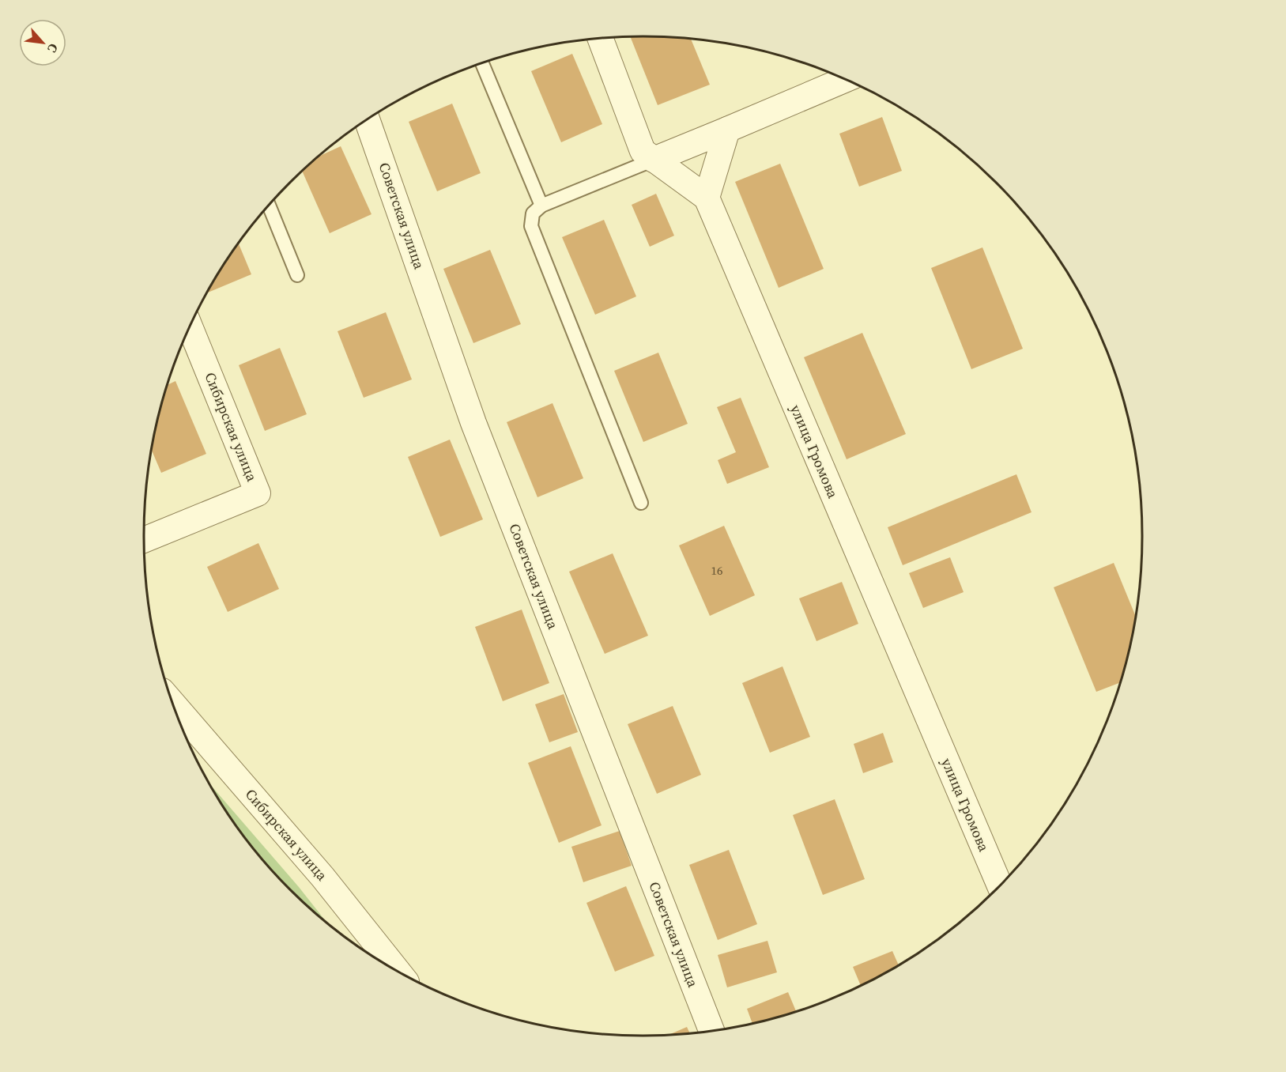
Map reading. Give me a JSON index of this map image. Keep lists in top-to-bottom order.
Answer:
{
  "streets": {
    "street": ["Советская улица", "Сибирская улица", "улица Громова"]
  },
  "house_numbers": ["16"],
  "north": "bottom right"
}
